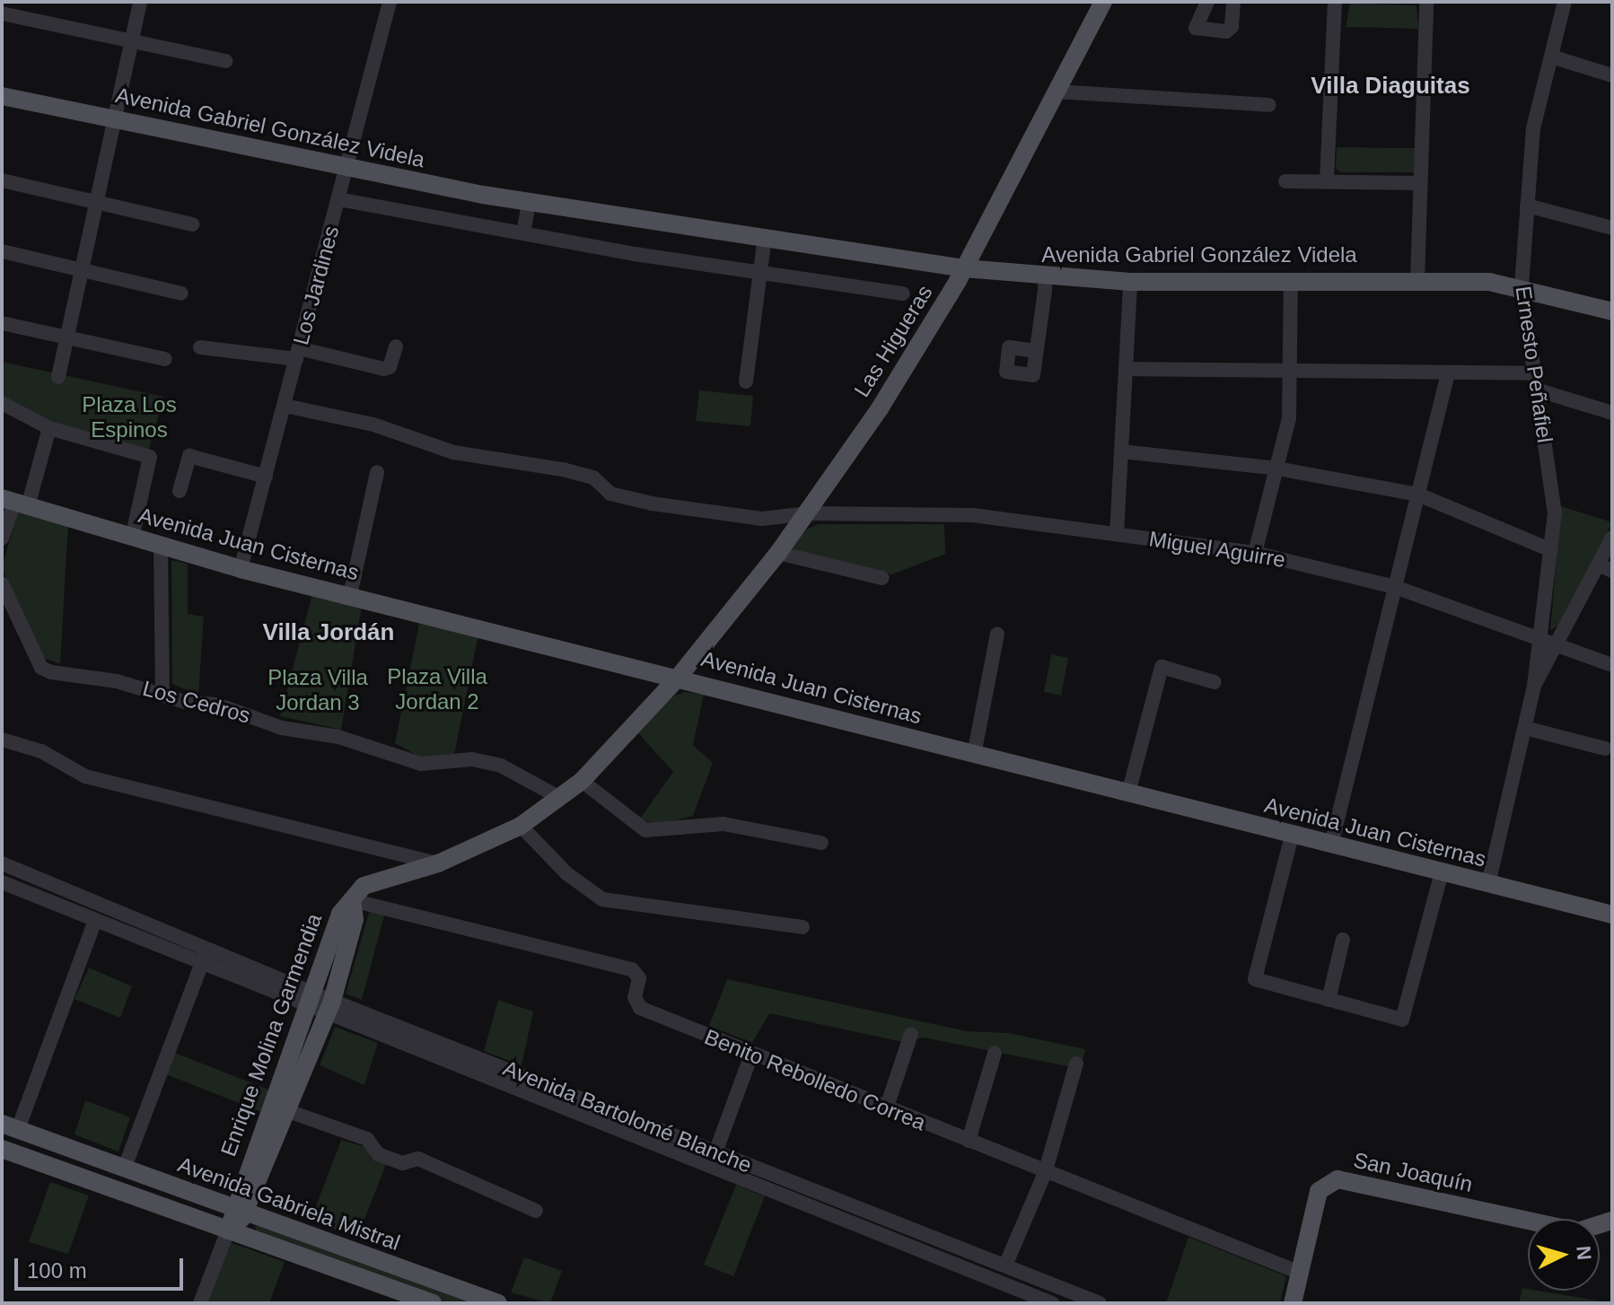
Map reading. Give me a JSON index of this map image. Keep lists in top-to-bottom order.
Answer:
{
  "streets": {
    "main road": [
      "Avenida Gabriel González Videla",
      "Las Higueras",
      "Avenida Juan Cisternas",
      "Enrique Molina Garmendia",
      "San Joaquín",
      "Avenida Gabriela Mistral"
    ],
    "street": [
      "Los Jardines",
      "Ernesto Peñafiel",
      "Miguel Aguirre",
      "Los Cedros",
      "Benito Rebolledo Correa",
      "Avenida Bartolomé Blanche"
    ]
  },
  "crossings": [
    ["Avenida Gabriel González Videla", "Los Jardines"],
    ["Avenida Gabriel González Videla", "Las Higueras"],
    ["Avenida Gabriel González Videla", "Ernesto Peñafiel"],
    ["Los Jardines", "Avenida Juan Cisternas"],
    ["Los Jardines", "Miguel Aguirre"],
    ["Las Higueras", "Avenida Juan Cisternas"],
    ["Las Higueras", "Miguel Aguirre"],
    ["Las Higueras", "Enrique Molina Garmendia"],
    ["Ernesto Peñafiel", "Miguel Aguirre"],
    ["Avenida Juan Cisternas", "Enrique Molina Garmendia"],
    ["Los Cedros", "Enrique Molina Garmendia"],
    ["Enrique Molina Garmendia", "Benito Rebolledo Correa"],
    ["Enrique Molina Garmendia", "Avenida Bartolomé Blanche"],
    ["Enrique Molina Garmendia", "Avenida Gabriela Mistral"],
    ["Benito Rebolledo Correa", "San Joaquín"]
  ],
  "districts": ["Villa Diaguitas", "Villa Jordán"],
  "parks": ["Plaza Los Espinos", "Plaza Villa Jordan 2", "Plaza Villa Jordan 3"],
  "scale_bar": "100 m",
  "north": "right"
}
